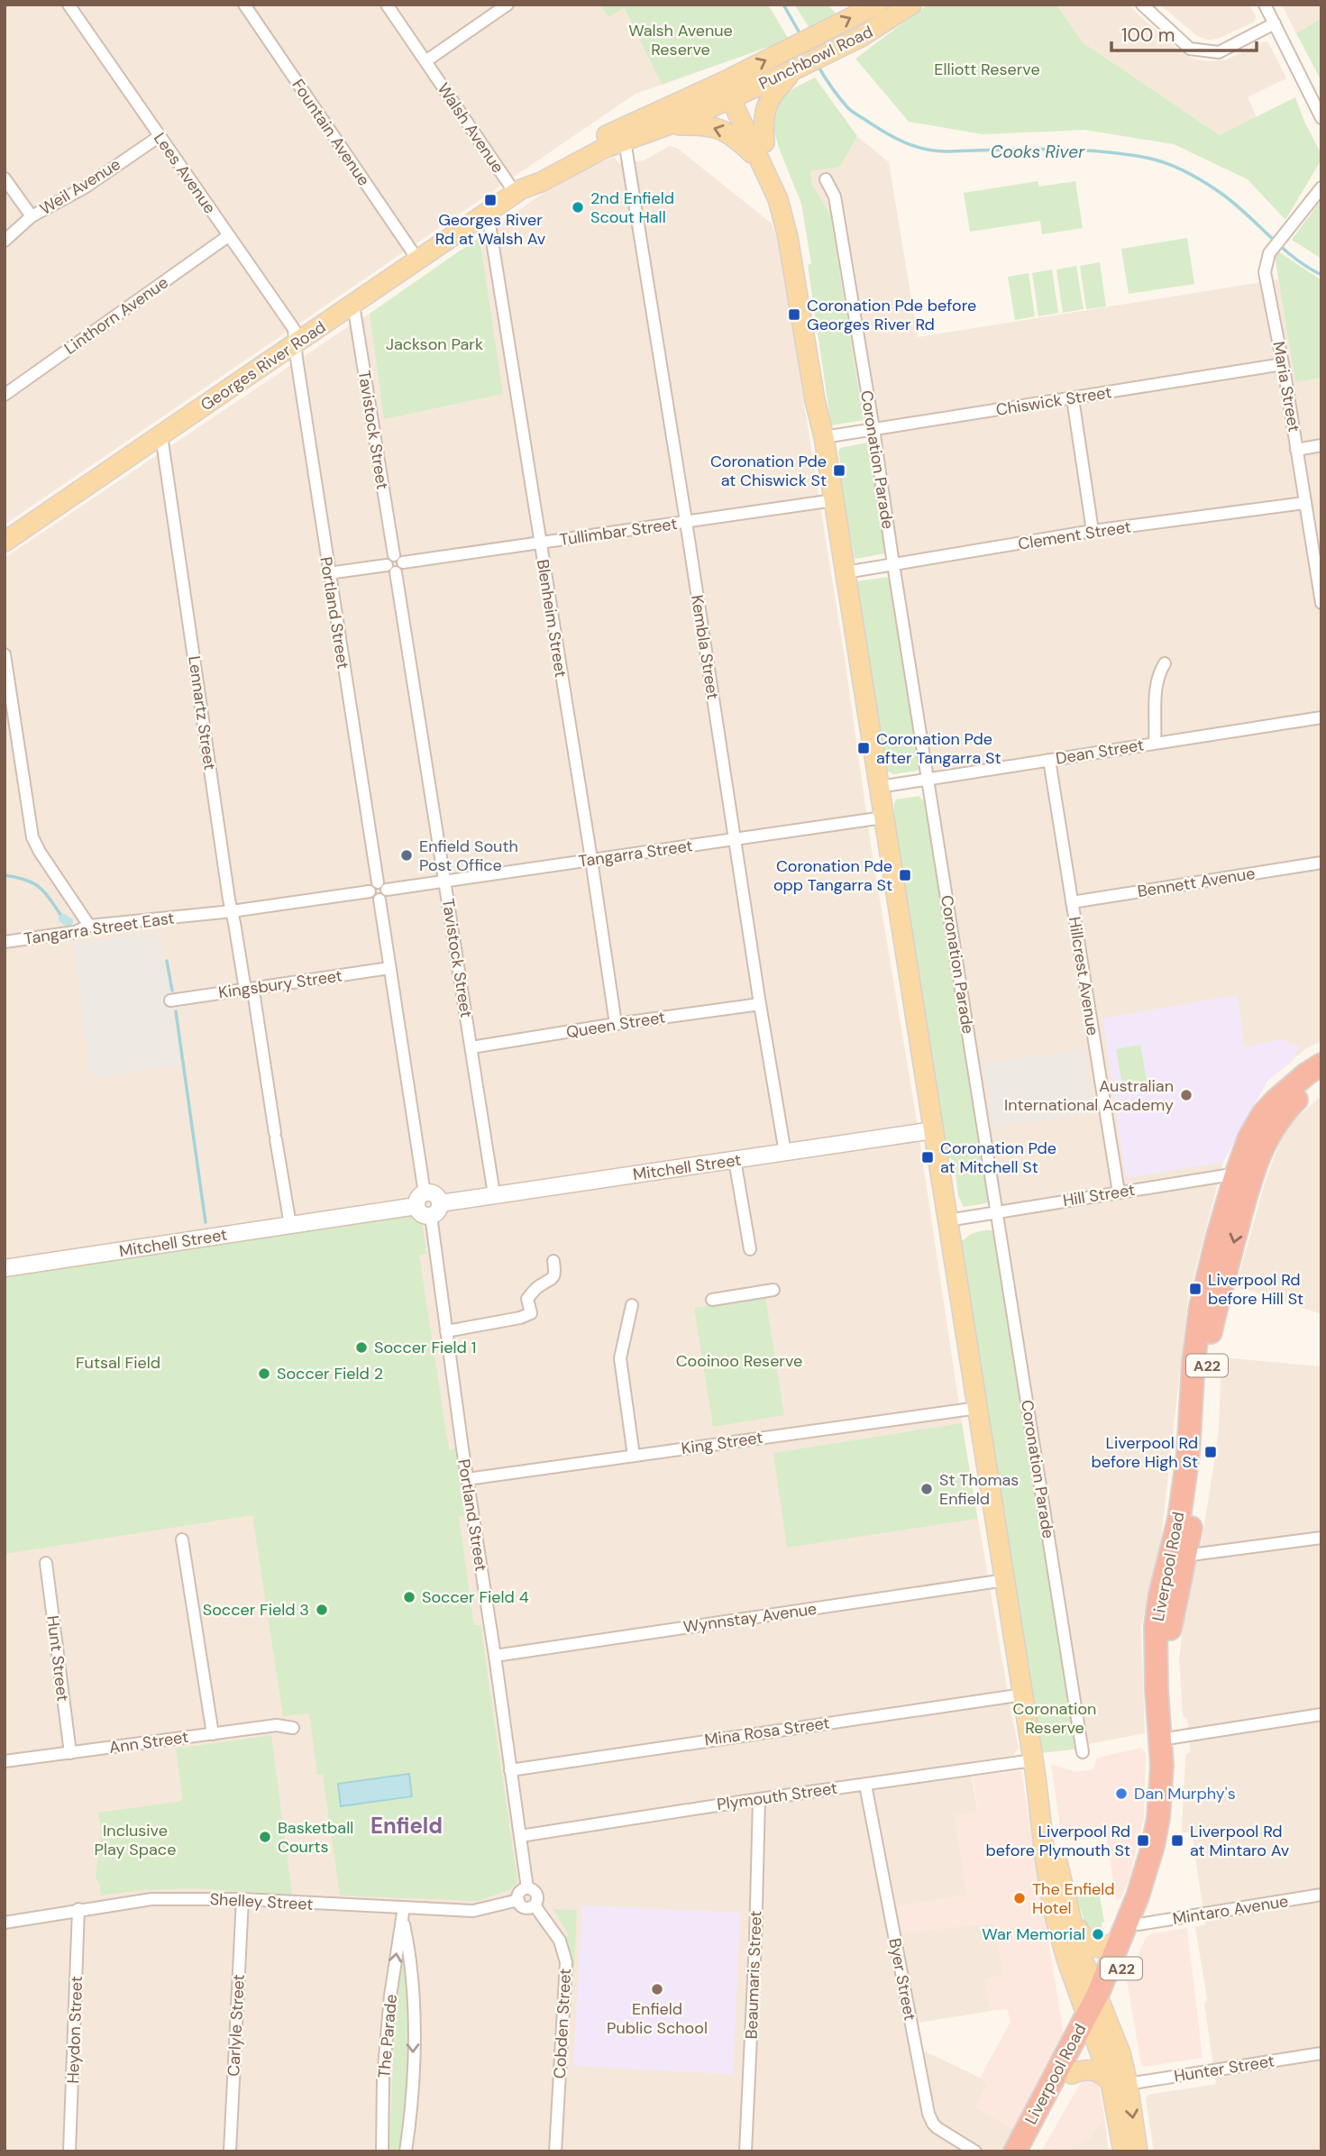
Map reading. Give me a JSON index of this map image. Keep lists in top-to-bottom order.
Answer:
{
  "streets": {
    "highway": ["A22", "Liverpool Road"],
    "main road": ["Punchbowl Road", "Georges River Road"],
    "street": [
      "Walsh Avenue",
      "Fountain Avenue",
      "Lees Avenue",
      "Weil Avenue",
      "Linthorn Avenue",
      "Maria Street",
      "Chiswick Street",
      "Tavistock Street",
      "Coronation Parade",
      "Tullimbar Street",
      "Clement Street",
      "Portland Street",
      "Blenheim Street",
      "Kembla Street",
      "Lennartz Street",
      "Dean Street",
      "Tangarra Street",
      "Bennett Avenue",
      "Tangarra Street East",
      "Hillcrest Avenue",
      "Kingsbury Street",
      "Queen Street",
      "Mitchell Street",
      "Hill Street",
      "King Street",
      "Wynnstay Avenue",
      "Hunt Street",
      "Mina Rosa Street",
      "Ann Street",
      "Plymouth Street",
      "Shelley Street",
      "Mintaro Avenue",
      "Beaumaris Street",
      "Byer Street",
      "Cobden Street",
      "Carlyle Street",
      "Heydon Street",
      "The Parade",
      "Hunter Street"
    ]
  },
  "crossings": [
    ["Punchbowl Road", "Georges River Road"],
    ["Walsh Avenue", "Georges River Road"],
    ["Fountain Avenue", "Georges River Road"],
    ["Lees Avenue", "Weil Avenue"],
    ["Lees Avenue", "Linthorn Avenue"],
    ["Lees Avenue", "Georges River Road"],
    ["Lees Avenue", "Portland Street"],
    ["Georges River Road", "Tavistock Street"],
    ["Georges River Road", "Portland Street"],
    ["Georges River Road", "Blenheim Street"],
    ["Georges River Road", "Kembla Street"],
    ["Georges River Road", "Lennartz Street"],
    ["Maria Street", "Chiswick Street"],
    ["Maria Street", "Clement Street"],
    ["Chiswick Street", "Coronation Parade"],
    ["Tavistock Street", "Tullimbar Street"],
    ["Tavistock Street", "Tangarra Street"],
    ["Tavistock Street", "Queen Street"],
    ["Tavistock Street", "Mitchell Street"],
    ["Coronation Parade", "Clement Street"],
    ["Coronation Parade", "Dean Street"],
    ["Coronation Parade", "Hill Street"],
    ["Tullimbar Street", "Portland Street"],
    ["Tullimbar Street", "Blenheim Street"],
    ["Tullimbar Street", "Kembla Street"],
    ["Portland Street", "Tangarra Street"],
    ["Portland Street", "Kingsbury Street"],
    ["Portland Street", "Mitchell Street"],
    ["Portland Street", "King Street"],
    ["Portland Street", "Wynnstay Avenue"],
    ["Portland Street", "Mina Rosa Street"],
    ["Portland Street", "Plymouth Street"],
    ["Portland Street", "Shelley Street"],
    ["Portland Street", "Cobden Street"],
    ["Blenheim Street", "Tangarra Street"],
    ["Blenheim Street", "Queen Street"],
    ["Kembla Street", "Tangarra Street"],
    ["Kembla Street", "Queen Street"],
    ["Kembla Street", "Mitchell Street"],
    ["Lennartz Street", "Tangarra Street"],
    ["Lennartz Street", "Tangarra Street East"],
    ["Lennartz Street", "Kingsbury Street"],
    ["Lennartz Street", "Mitchell Street"],
    ["Dean Street", "Hillcrest Avenue"],
    ["Tangarra Street", "Tangarra Street East"],
    ["Bennett Avenue", "Hillcrest Avenue"],
    ["Hillcrest Avenue", "Hill Street"],
    ["Hill Street", "Liverpool Road"],
    ["Liverpool Road", "Mintaro Avenue"],
    ["Hunt Street", "Ann Street"],
    ["Plymouth Street", "Beaumaris Street"],
    ["Plymouth Street", "Byer Street"],
    ["Shelley Street", "Cobden Street"],
    ["Shelley Street", "Carlyle Street"],
    ["Shelley Street", "Heydon Street"],
    ["Shelley Street", "The Parade"]
  ],
  "districts": ["Enfield"],
  "water": ["Cooks River"],
  "parks": [
    "Walsh Avenue Reserve",
    "Elliott Reserve",
    "Jackson Park",
    "Cooinoo Reserve",
    "Futsal Field",
    "Coronation Reserve",
    "Inclusive Play Space"
  ],
  "places": {
    "transit": [
      "Georges River Rd at Walsh Av",
      "Coronation Pde before Georges River Rd",
      "Coronation Pde at Chiswick St",
      "Coronation Pde after Tangarra St",
      "Coronation Pde opp Tangarra St",
      "Coronation Pde at Mitchell St",
      "Liverpool Rd before Hill St",
      "Liverpool Rd before High St",
      "Liverpool Rd before Plymouth St",
      "Liverpool Rd at Mintaro Av"
    ],
    "other": [
      "2nd Enfield Scout Hall",
      "Enfield South Post Office",
      "Australian International Academy",
      "Soccer Field 1",
      "Soccer Field 2",
      "St Thomas Enfield",
      "Soccer Field 4",
      "Soccer Field 3",
      "Dan Murphy's",
      "Basketball Courts",
      "The Enfield Hotel",
      "War Memorial",
      "Enfield Public School"
    ]
  },
  "scale_bar": "100 m"
}
